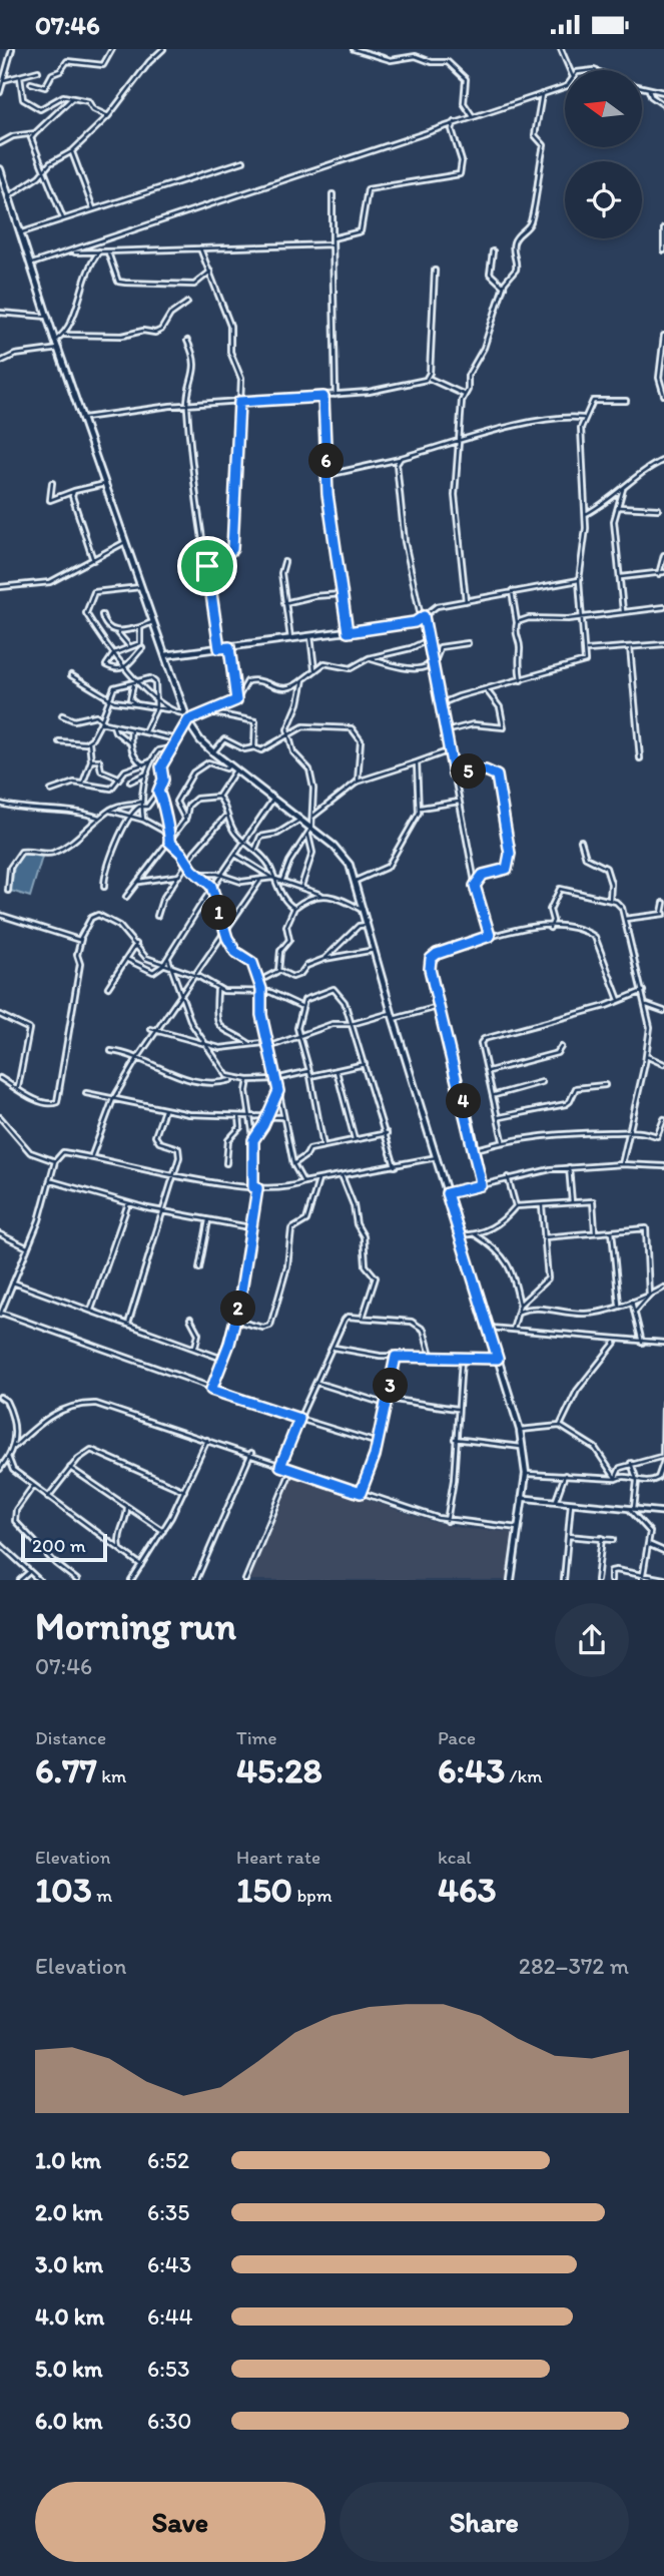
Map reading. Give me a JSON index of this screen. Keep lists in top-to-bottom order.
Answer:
{
  "scale_bar": "200 m",
  "north": "left",
  "page": {
    "status": "07:46",
    "pins": [
      "6",
      "5",
      "1",
      "4",
      "2",
      "3"
    ],
    "scale": "200 m",
    "heading": ["Morning run", "07:46"],
    "stats": [
      ["Distance", "6.77 km"],
      ["Time", "45:28"],
      ["Pace", "6:43 /km"],
      ["Elevation", "103 m"],
      ["Heart rate", "150 bpm"],
      ["kcal", "463"]
    ],
    "chart": ["Elevation", "282–372 m"],
    "list": [
      {
        "name": "1.0 km",
        "note": "6:52"
      },
      {
        "name": "2.0 km",
        "note": "6:35"
      },
      {
        "name": "3.0 km",
        "note": "6:43"
      },
      {
        "name": "4.0 km",
        "note": "6:44"
      },
      {
        "name": "5.0 km",
        "note": "6:53"
      },
      {
        "name": "6.0 km",
        "note": "6:30"
      }
    ],
    "buttons": ["Save", "Share"]
  }
}
